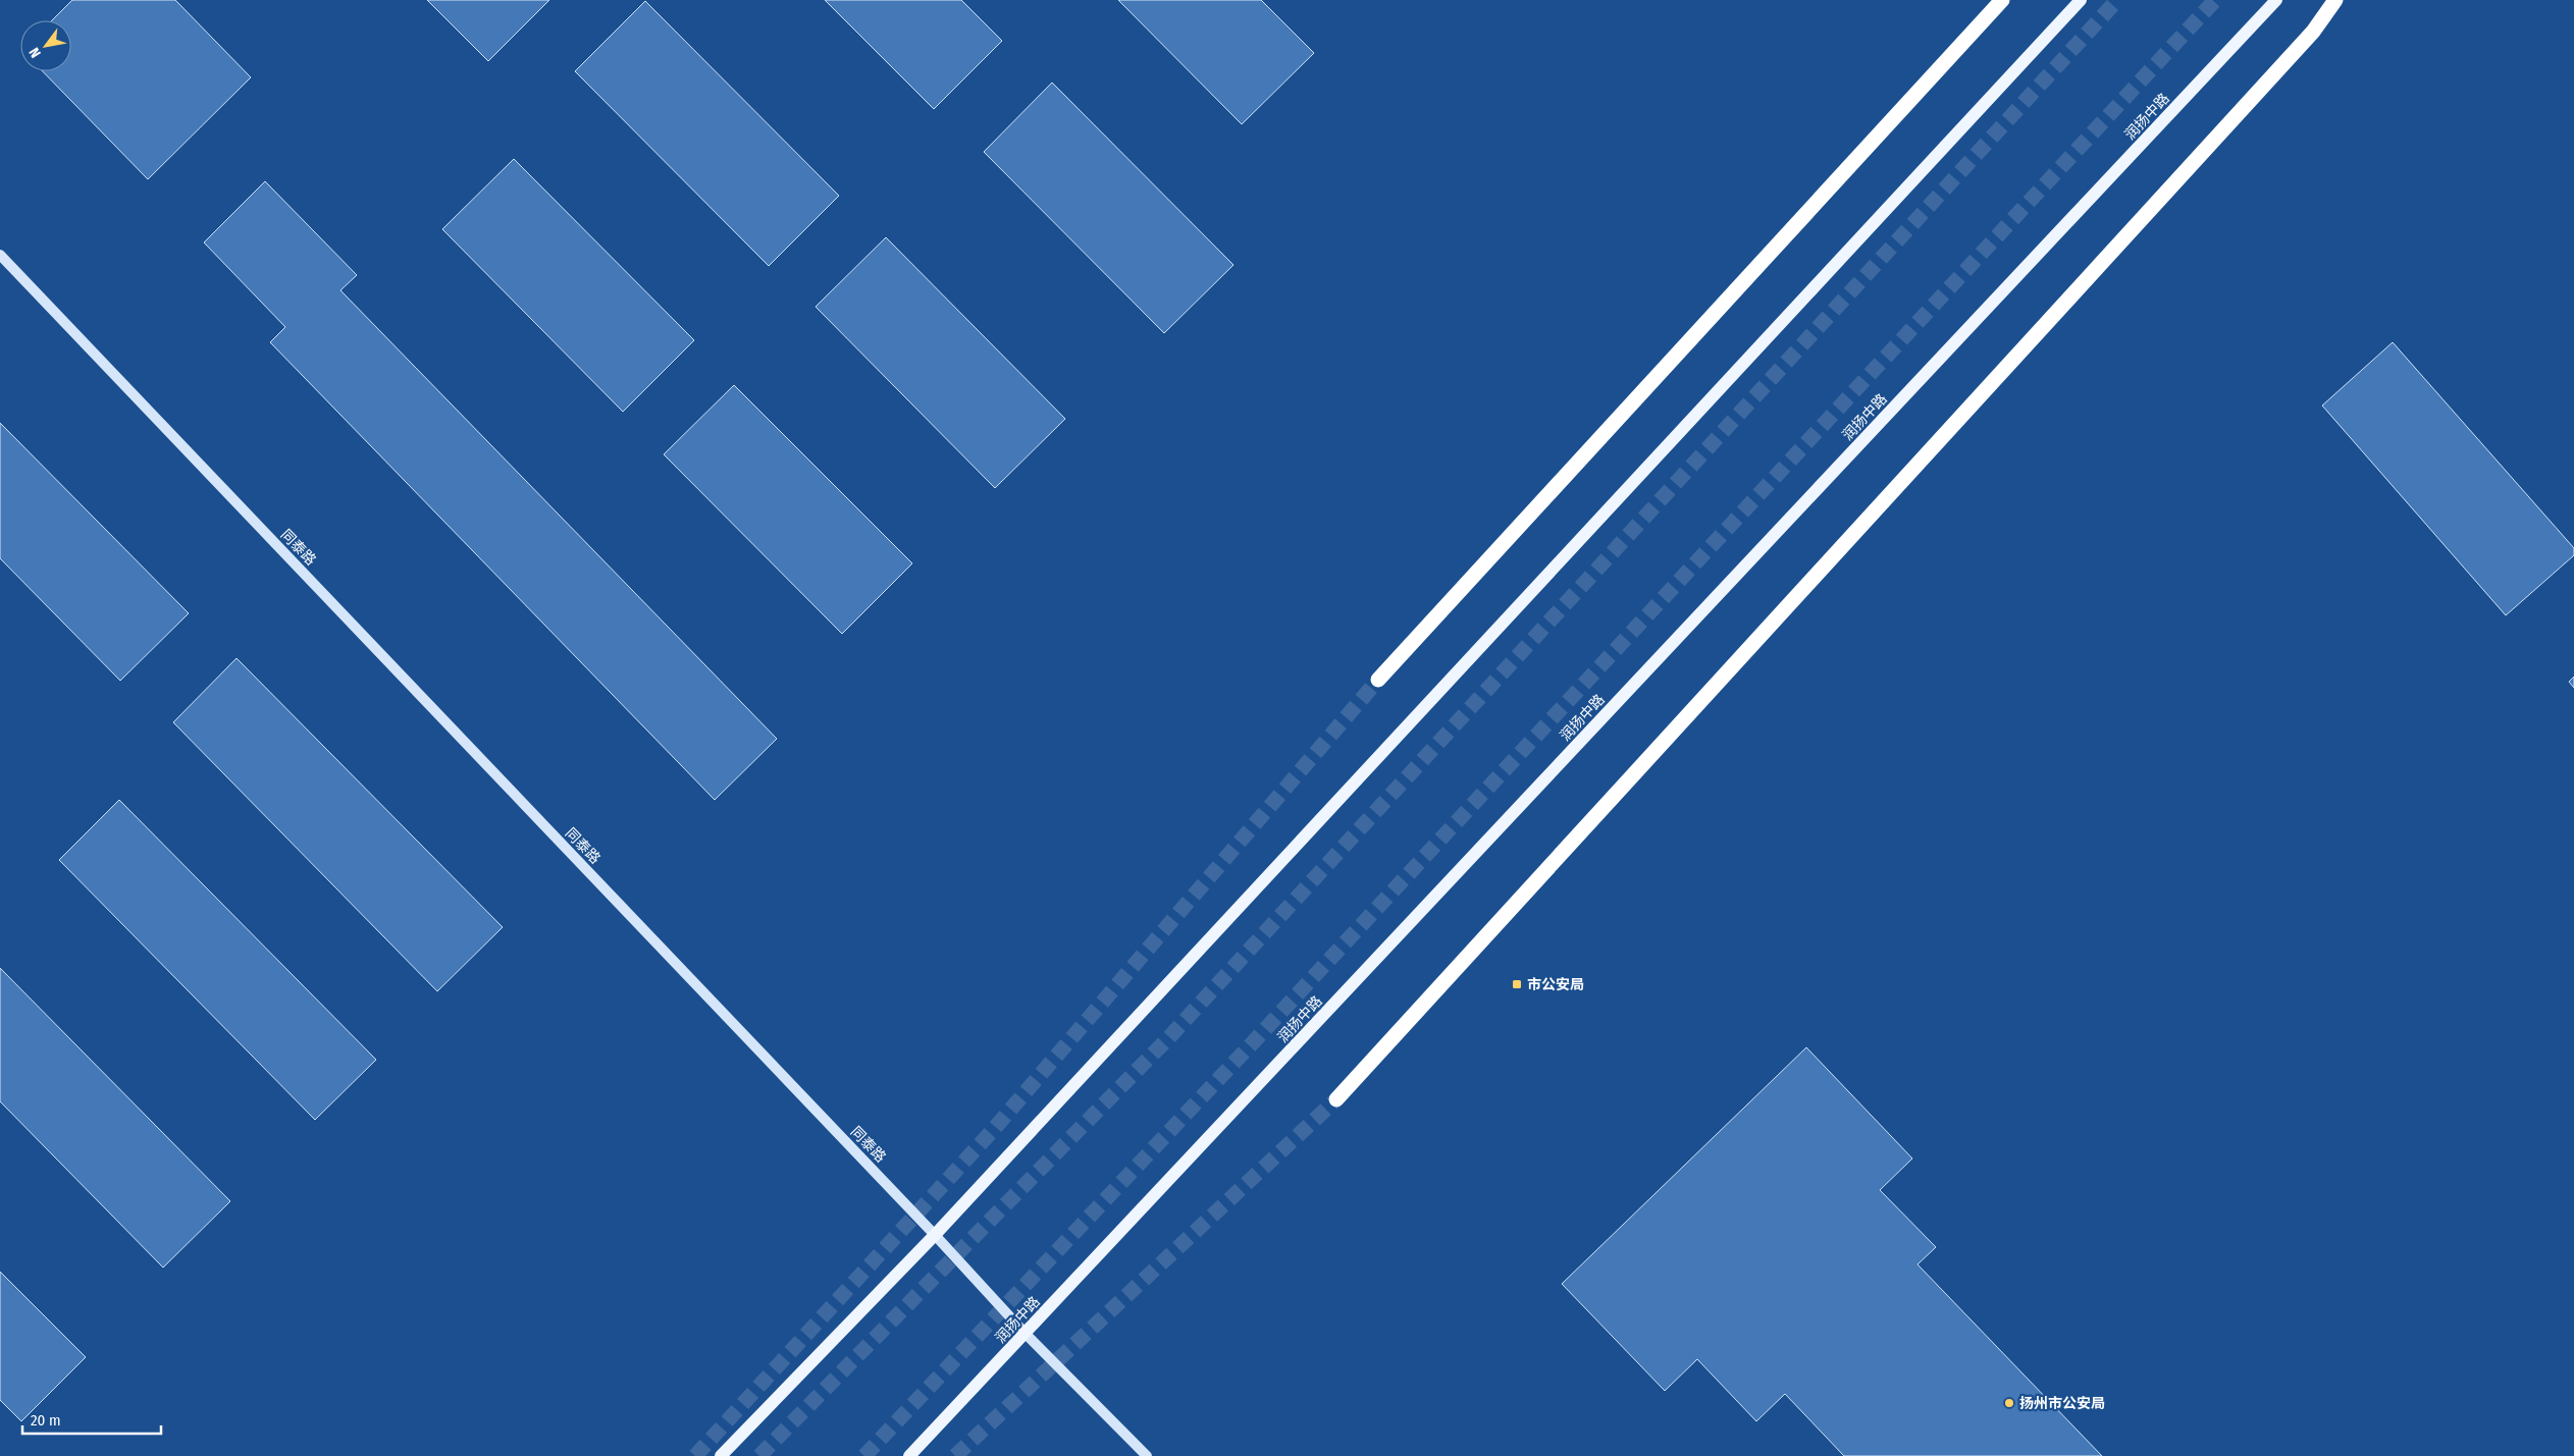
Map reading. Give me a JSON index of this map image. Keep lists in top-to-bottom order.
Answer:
{
  "streets": {
    "main road": ["润扬中路"],
    "street": ["同泰路"]
  },
  "crossings": [
    ["润扬中路", "同泰路"]
  ],
  "places": {
    "transit": ["市公安局"],
    "other": ["扬州市公安局"]
  },
  "scale_bar": "20 m",
  "north": "bottom left"
}
